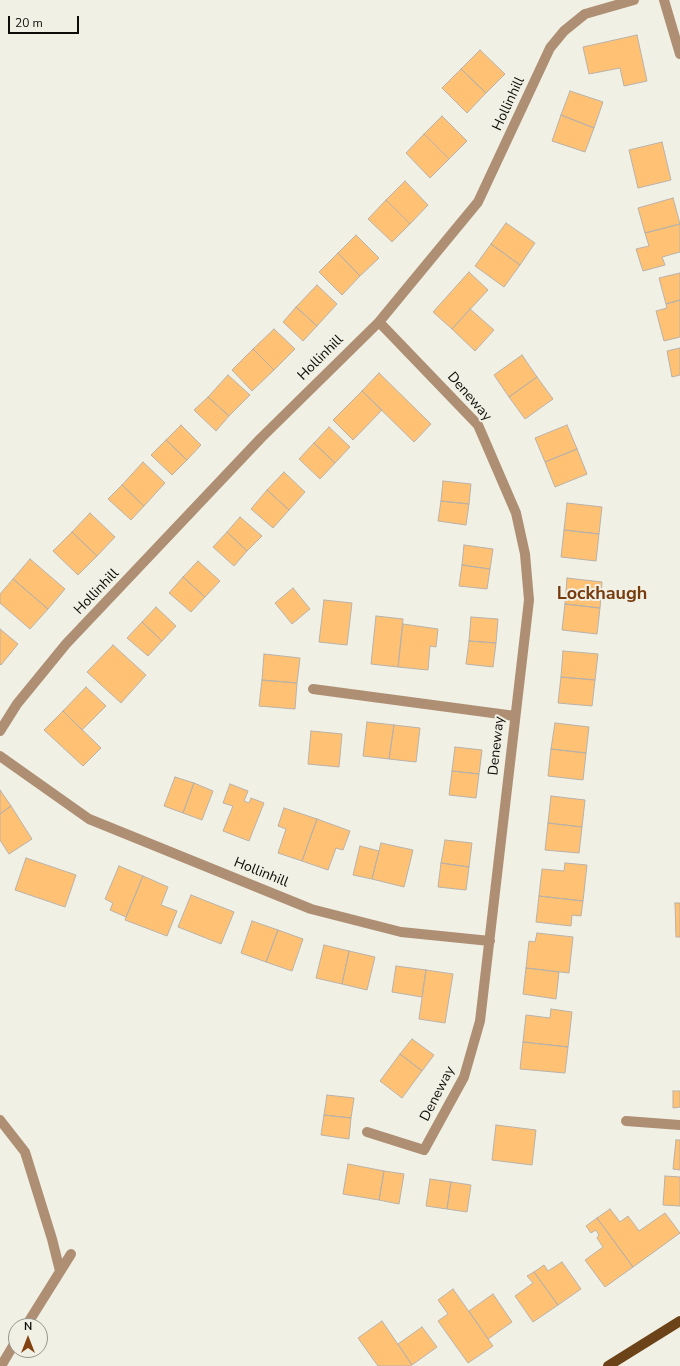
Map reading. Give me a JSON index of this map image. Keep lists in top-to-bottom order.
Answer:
{
  "streets": {
    "street": ["Hollinhill", "Deneway"]
  },
  "crossings": [
    ["Hollinhill", "Deneway"]
  ],
  "districts": ["Lockhaugh"],
  "scale_bar": "20 m",
  "north": "top"
}
